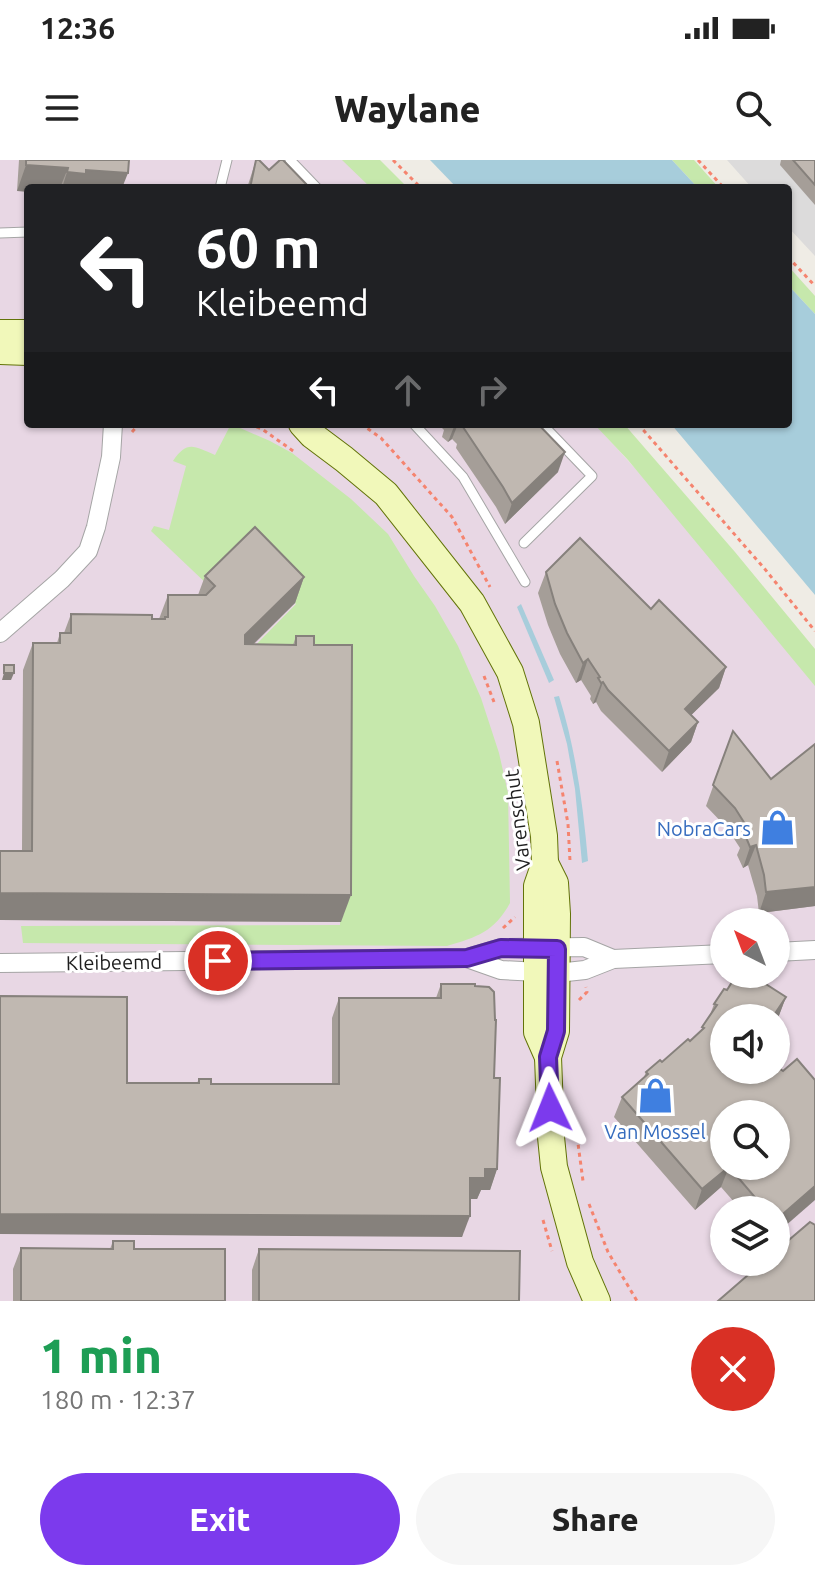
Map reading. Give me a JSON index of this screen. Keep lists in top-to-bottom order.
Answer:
{
  "streets": {
    "street": ["Varenschut", "Kleibeemd"]
  },
  "crossings": [
    ["Varenschut", "Kleibeemd"]
  ],
  "places": {
    "shop": ["NobraCars", "Van Mossel"]
  },
  "north": "top left",
  "page": {
    "status": "12:36",
    "header": "Waylane",
    "turn": ["60 m", "Kleibeemd"],
    "heading": ["1 min", "180 m · 12:37"],
    "buttons": ["Exit", "Share"]
  }
}
